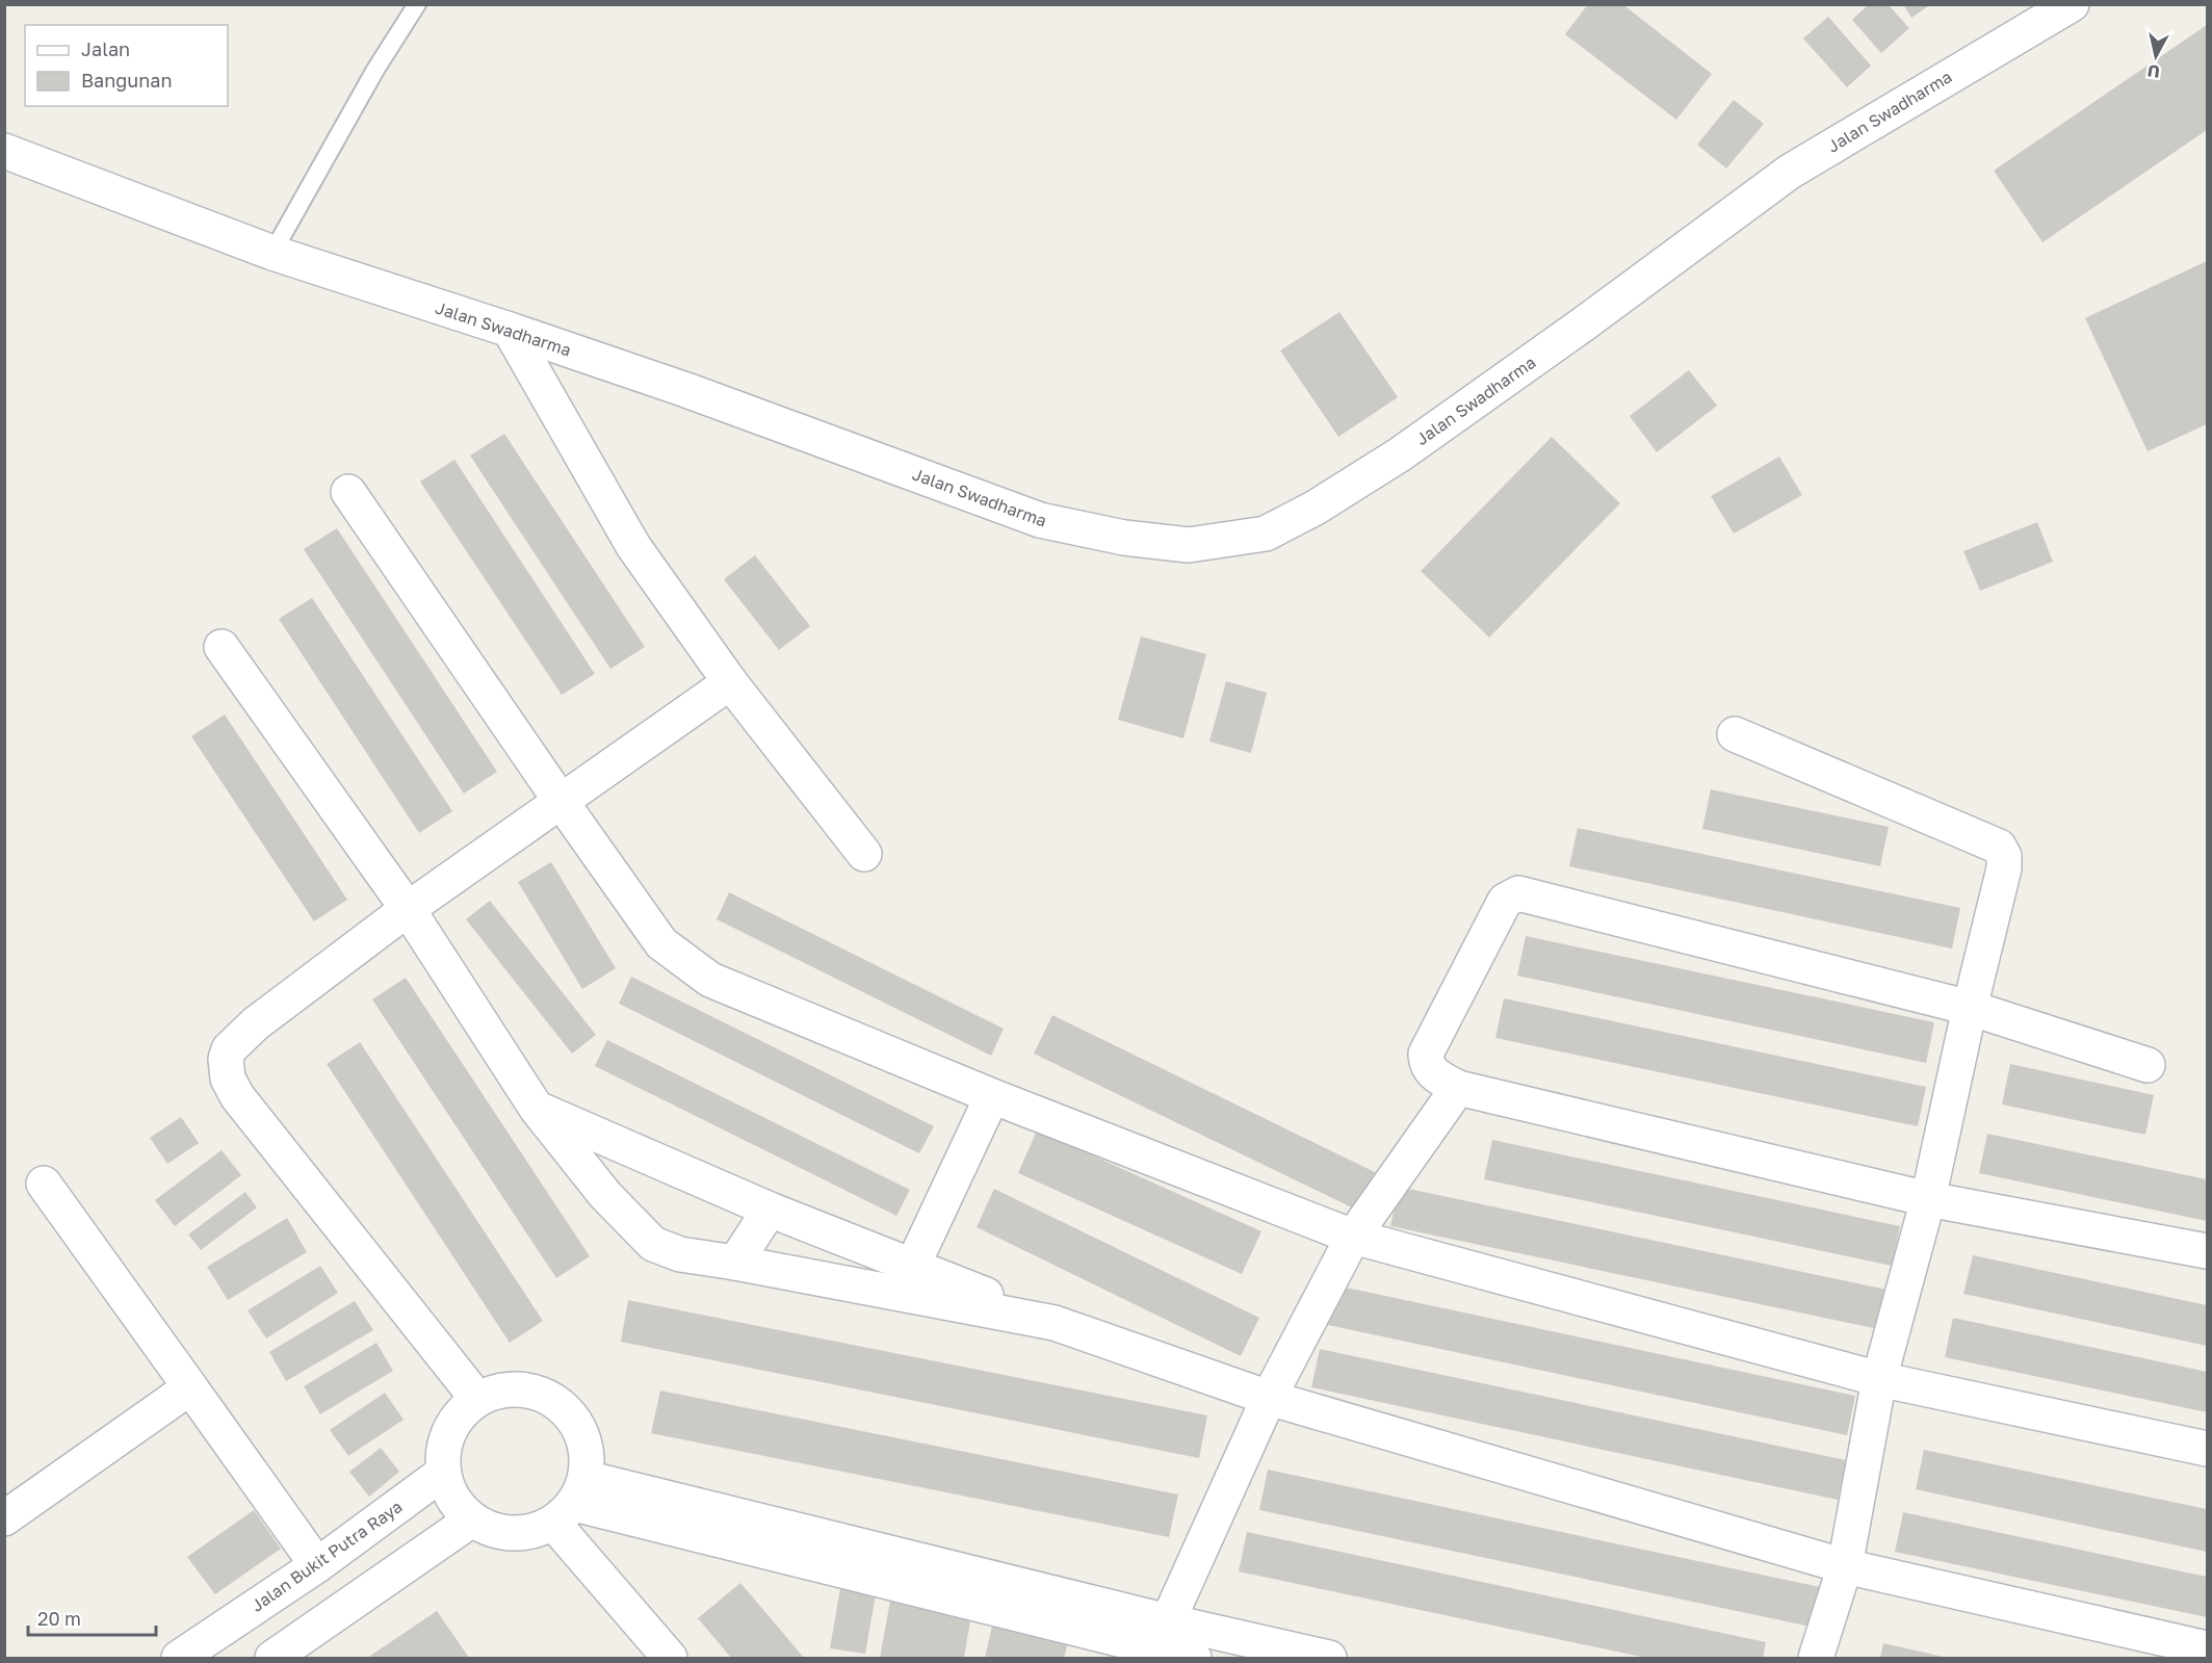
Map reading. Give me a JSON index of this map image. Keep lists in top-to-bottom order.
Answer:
{
  "streets": {
    "street": ["Jalan Swadharma", "Jalan Bukit Putra Raya"]
  },
  "legend": ["Jalan", "Bangunan"],
  "scale_bar": "20 m",
  "north": "bottom"
}
